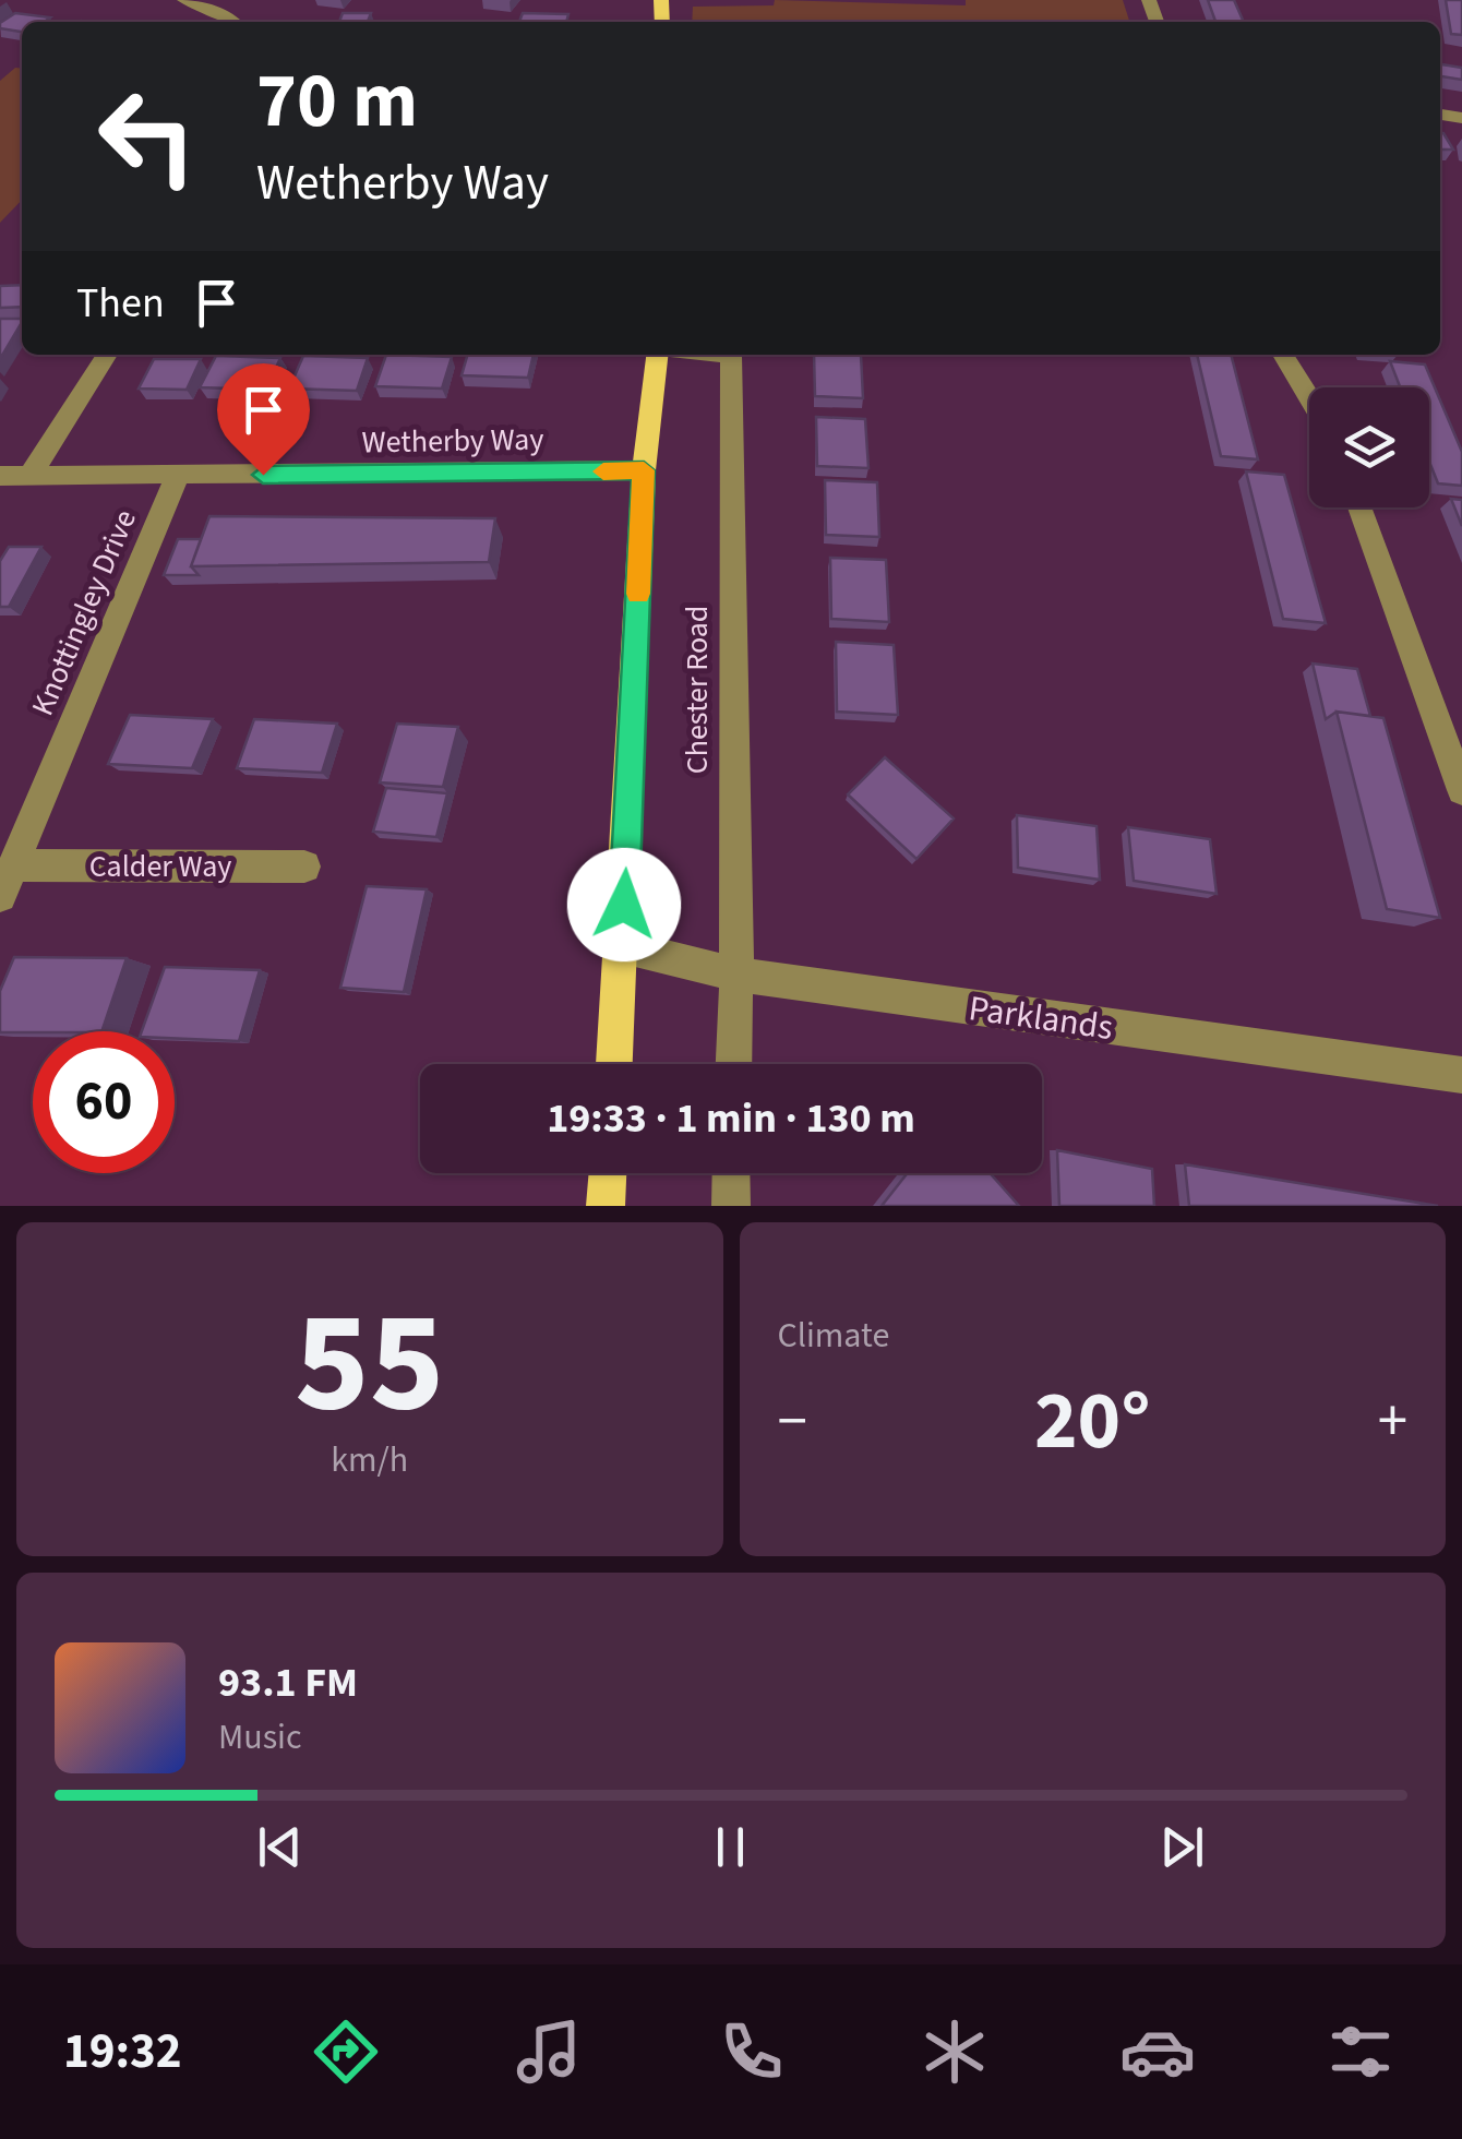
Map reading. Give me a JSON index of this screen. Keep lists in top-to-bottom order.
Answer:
{
  "streets": {
    "main road": ["Chester Road"],
    "street": [
      "Wetherby Way",
      "Knottingley Drive",
      "Calder Way",
      "Parklands"
    ]
  },
  "crossings": [
    ["Wetherby Way", "Knottingley Drive"],
    ["Wetherby Way", "Chester Road"],
    ["Knottingley Drive", "Calder Way"],
    ["Chester Road", "Parklands"]
  ],
  "page": {
    "turn": ["70 m", "Wetherby Way"],
    "then": "Then",
    "limit": "60",
    "trip": "19:33 · 1 min · 130 m",
    "tile": [
      ["55", "km/h"],
      "Climate"
    ],
    "heat": ["−", "20°", "+"],
    "song": ["93.1 FM", "Music"],
    "tabs": "19:32"
  }
}
